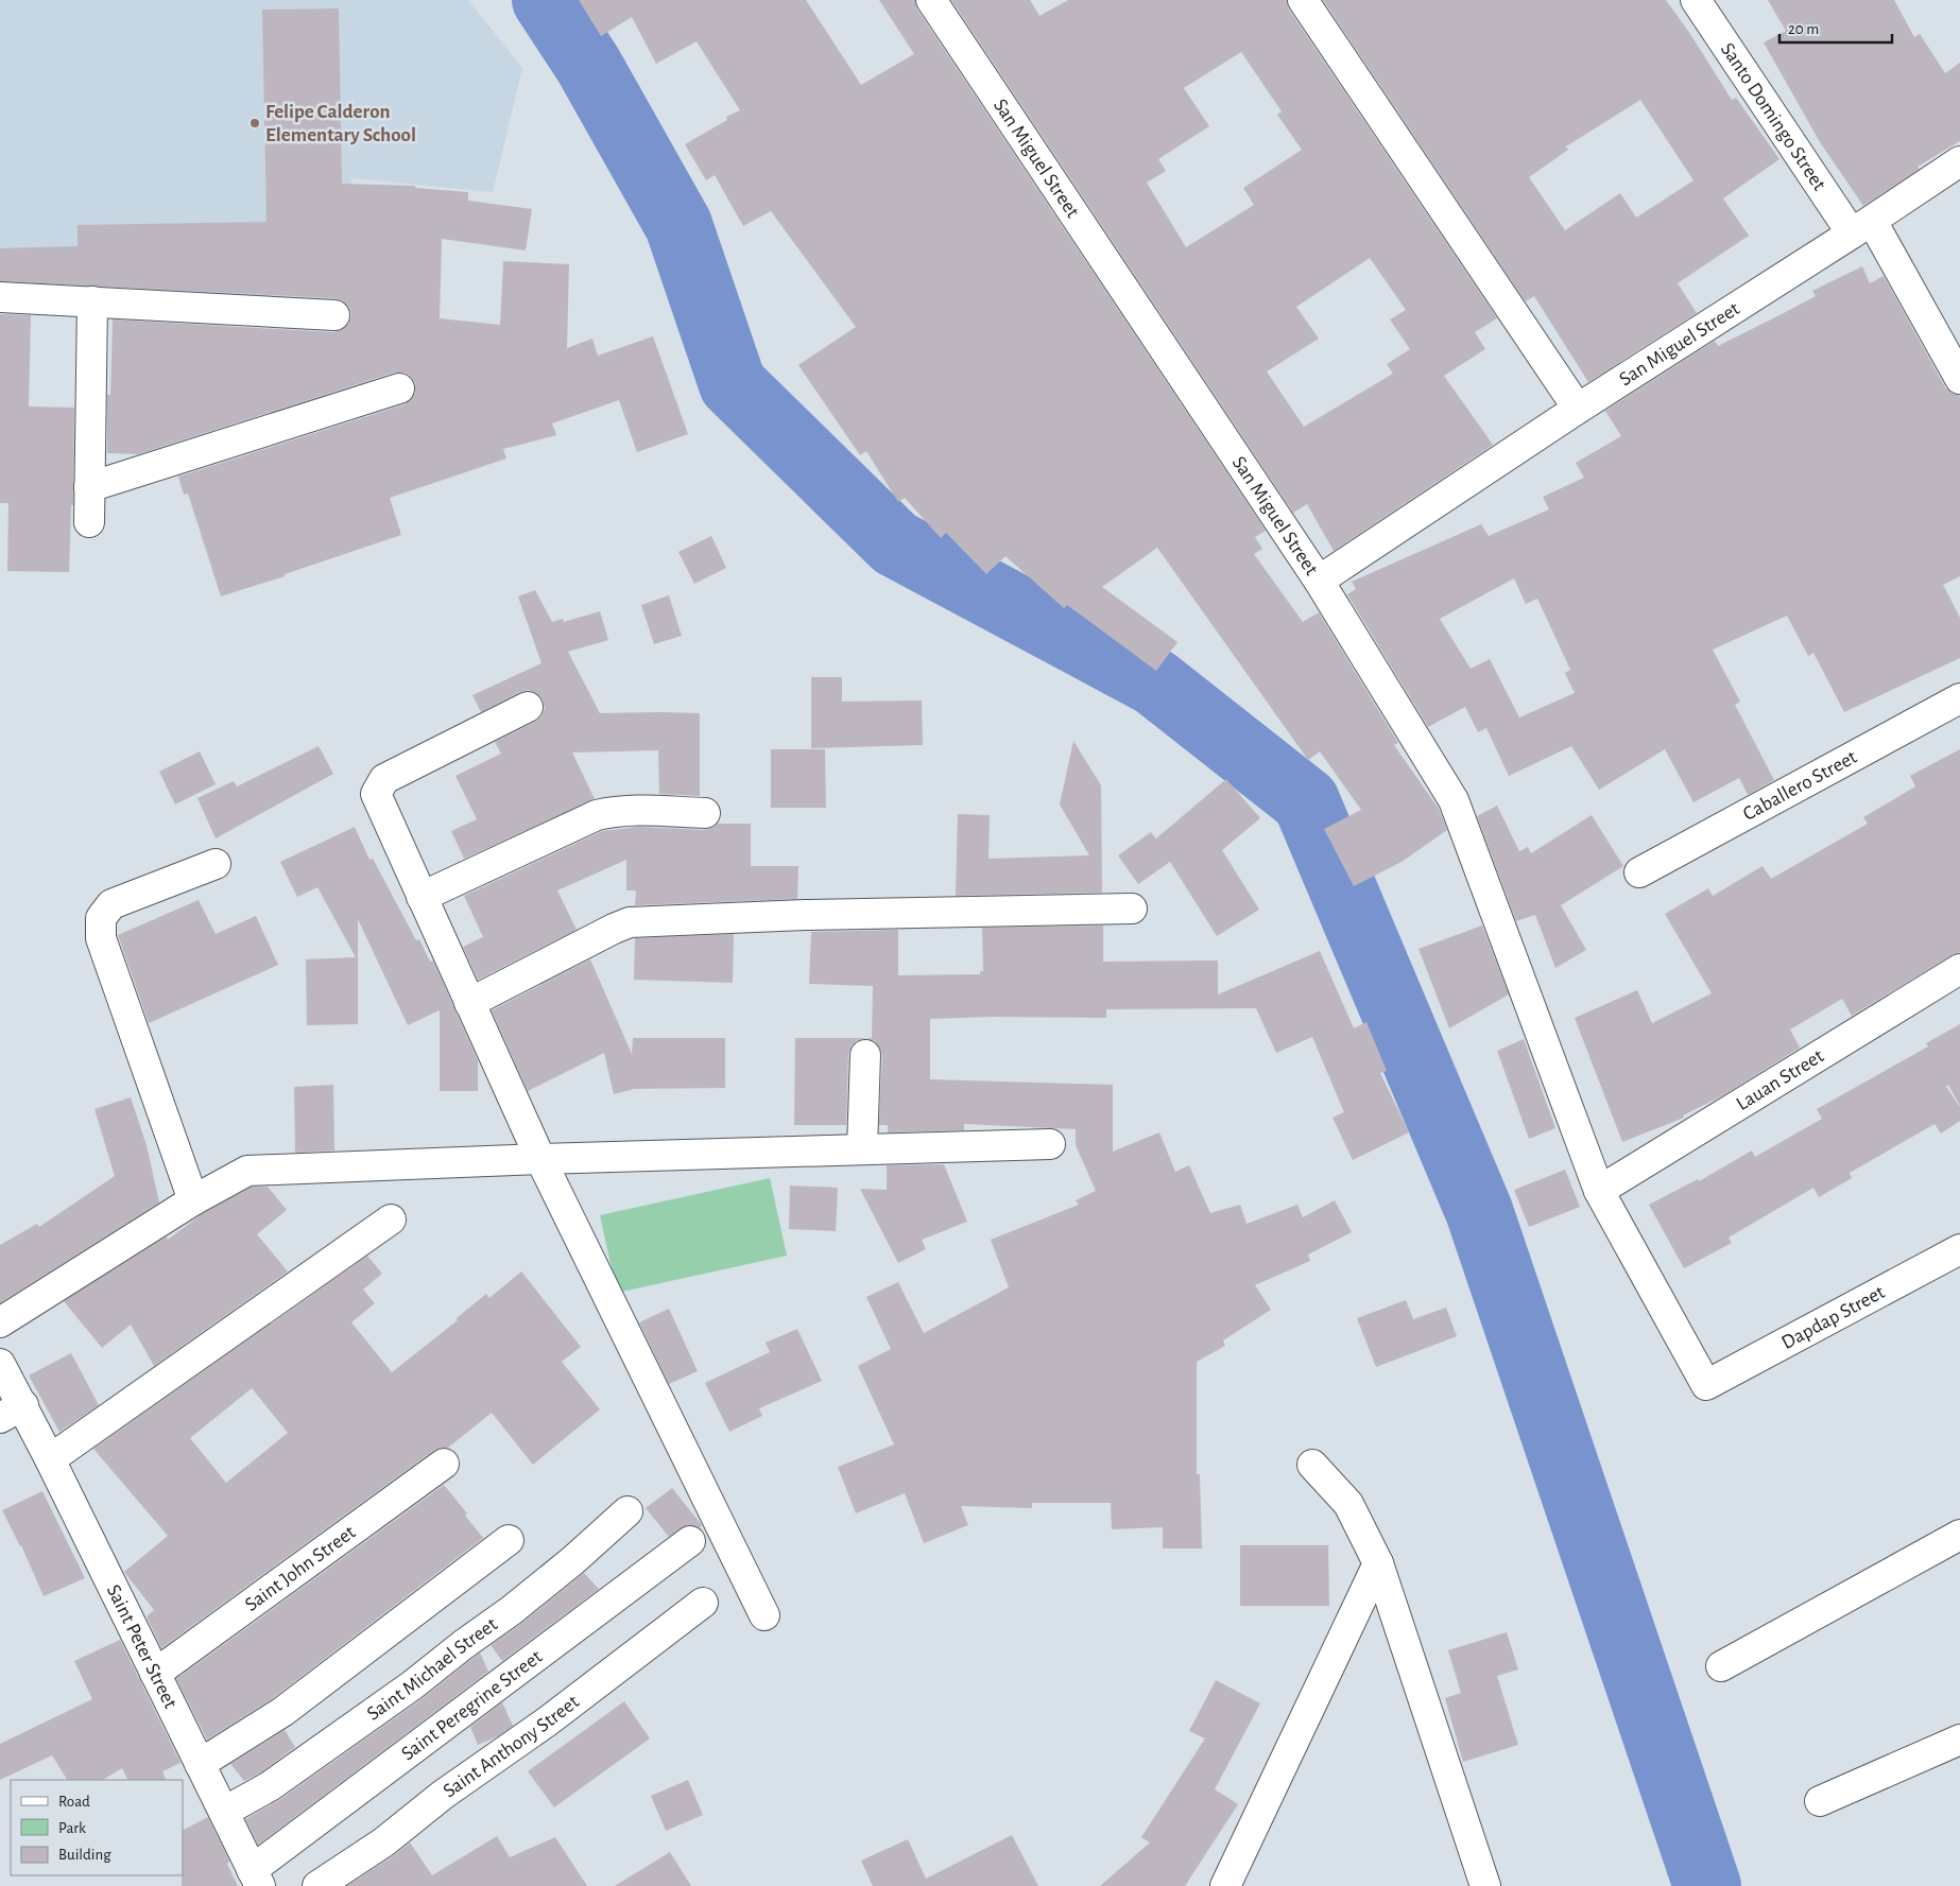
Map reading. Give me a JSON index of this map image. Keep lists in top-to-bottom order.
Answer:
{
  "streets": {
    "street": [
      "Santo Domingo Street",
      "San Miguel Street",
      "Caballero Street",
      "Lauan Street",
      "Dapdap Street",
      "Saint John Street",
      "Saint Peter Street",
      "Saint Michael Street",
      "Saint Peregrine Street",
      "Saint Anthony Street"
    ]
  },
  "crossings": [
    ["Santo Domingo Street", "San Miguel Street"],
    ["Lauan Street", "Dapdap Street"],
    ["Saint John Street", "Saint Peter Street"],
    ["Saint Peter Street", "Saint Michael Street"],
    ["Saint Peter Street", "Saint Peregrine Street"]
  ],
  "places": ["Felipe Calderon Elementary School"],
  "legend": ["Road", "Park", "Building"],
  "scale_bar": "20 m"
}
